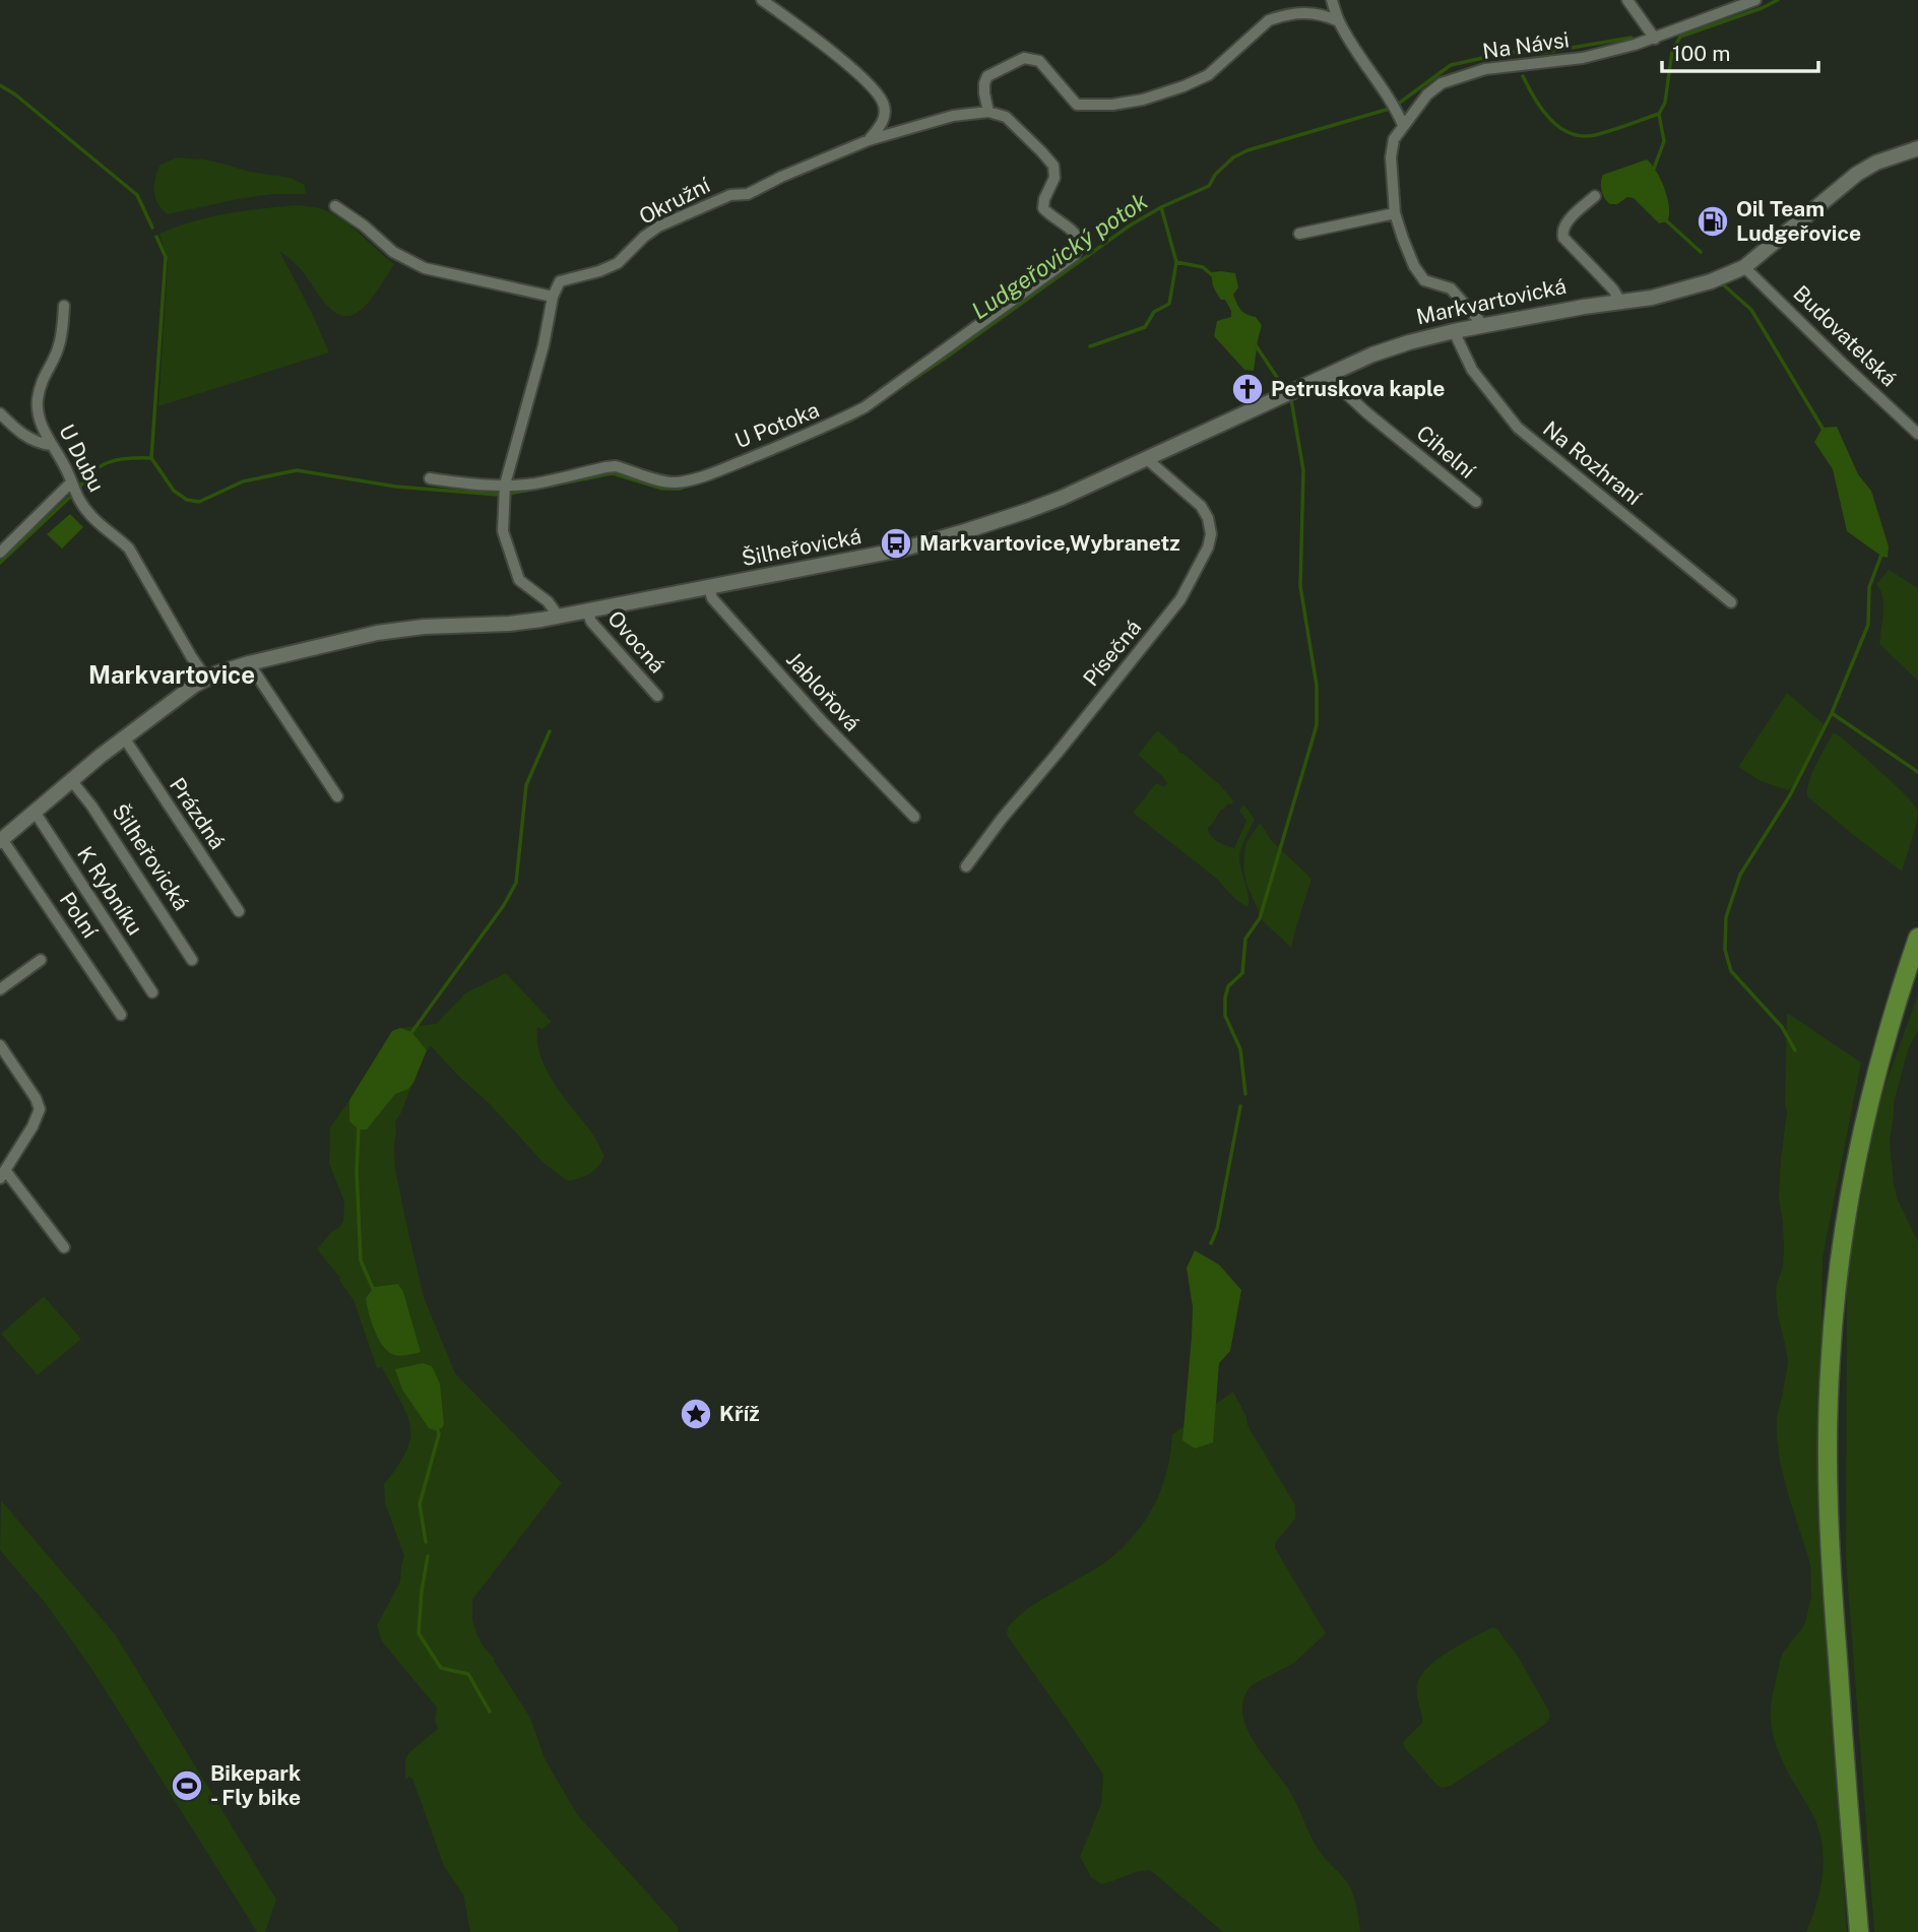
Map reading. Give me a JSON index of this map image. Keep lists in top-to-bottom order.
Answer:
{
  "streets": {
    "street": [
      "Na Návsi",
      "Okružní",
      "Markvartovická",
      "Budovatelská",
      "U Potoka",
      "Cihelní",
      "U Dubu",
      "Na Rozhraní",
      "Šilheřovická",
      "Ovocná",
      "Písečná",
      "Jabloňová",
      "Prázdná",
      "K Rybníku",
      "Polní"
    ]
  },
  "crossings": [
    ["Na Návsi", "Markvartovická"],
    ["Okružní", "U Potoka"],
    ["Markvartovická", "Budovatelská"],
    ["Markvartovická", "Na Rozhraní"],
    ["Markvartovická", "Šilheřovická"],
    ["Cihelní", "Šilheřovická"],
    ["U Dubu", "Šilheřovická"],
    ["Šilheřovická", "Ovocná"],
    ["Šilheřovická", "Písečná"],
    ["Šilheřovická", "Jabloňová"],
    ["Šilheřovická", "Prázdná"],
    ["Šilheřovická", "K Rybníku"],
    ["Šilheřovická", "Polní"]
  ],
  "districts": ["Markvartovice"],
  "water": ["Ludgeřovický potok"],
  "places": {
    "fuel station": ["Oil Team Ludgeřovice"],
    "church": ["Petruskova kaple"],
    "bus stop": ["Markvartovice,Wybranetz"],
    "place": ["Kříž"],
    "sports": ["Bikepark - Fly bike"]
  },
  "scale_bar": "100 m"
}
